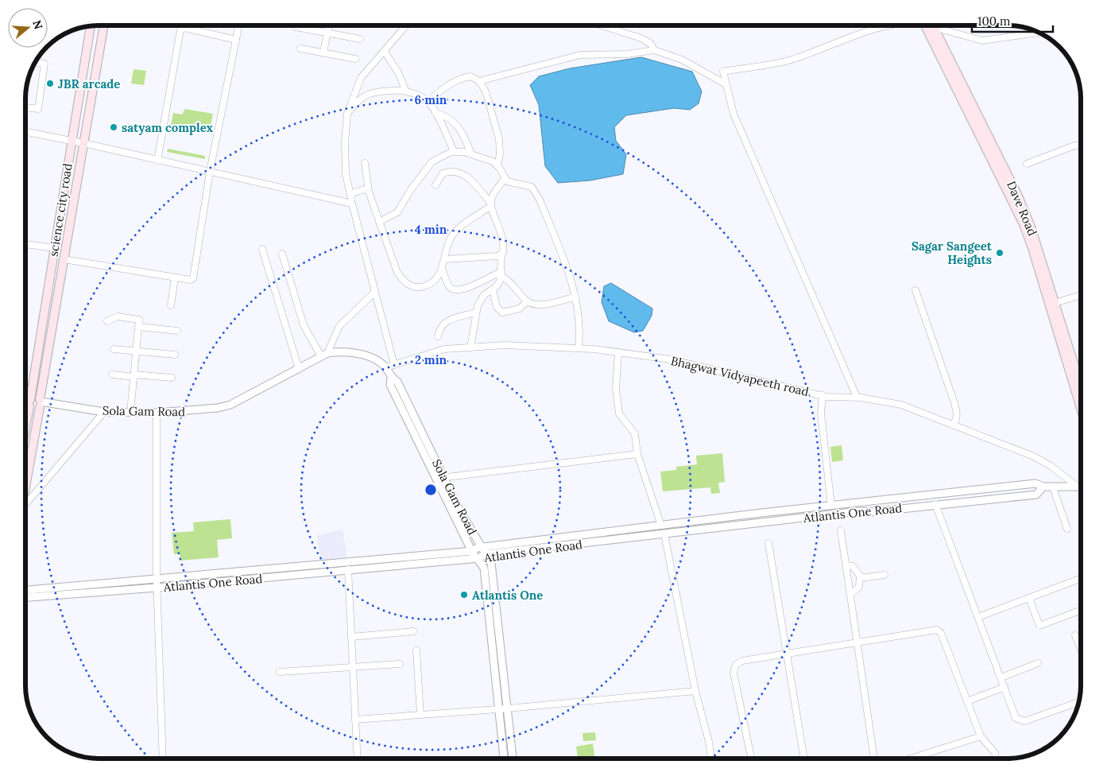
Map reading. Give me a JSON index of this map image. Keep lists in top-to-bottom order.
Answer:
{
  "streets": {
    "main road": ["Dave Road", "science city road"],
    "street": ["Bhagwat Vidyapeeth road", "Sola Gam Road", "Atlantis One Road"]
  },
  "crossings": [
    ["Bhagwat Vidyapeeth road", "Sola Gam Road"],
    ["Bhagwat Vidyapeeth road", "Atlantis One Road"],
    ["Sola Gam Road", "Atlantis One Road"]
  ],
  "places": [
    "JBR arcade",
    "satyam complex",
    "Sagar Sangeet Heights",
    "Atlantis One"
  ],
  "scale_bar": "100 m",
  "north": "right",
  "rings": ["6 min", "4 min", "2 min"]
}
